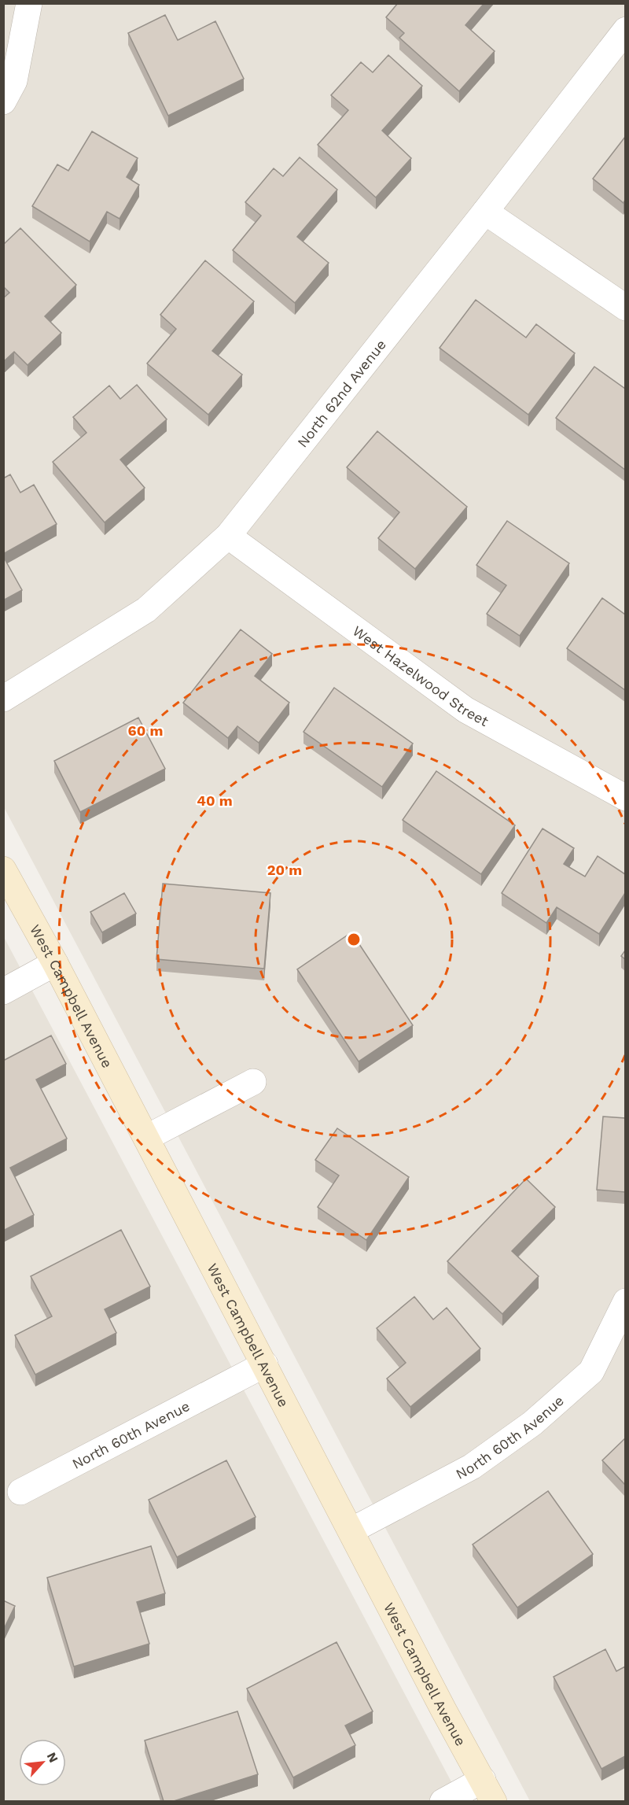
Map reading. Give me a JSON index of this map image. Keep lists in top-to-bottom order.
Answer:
{
  "streets": {
    "street": [
      "North 62nd Avenue",
      "West Hazelwood Street",
      "West Campbell Avenue",
      "North 60th Avenue"
    ]
  },
  "crossings": [
    ["North 62nd Avenue", "West Hazelwood Street"],
    ["West Campbell Avenue", "North 60th Avenue"]
  ],
  "north": "top right",
  "rings": ["60 m", "40 m", "20 m"]
}
